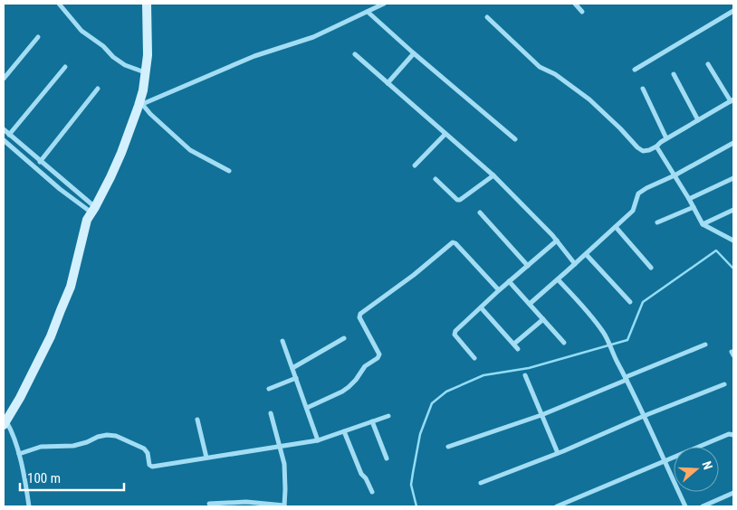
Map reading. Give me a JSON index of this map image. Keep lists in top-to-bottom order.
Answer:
{
  "scale_bar": "100 m",
  "north": "right"
}
